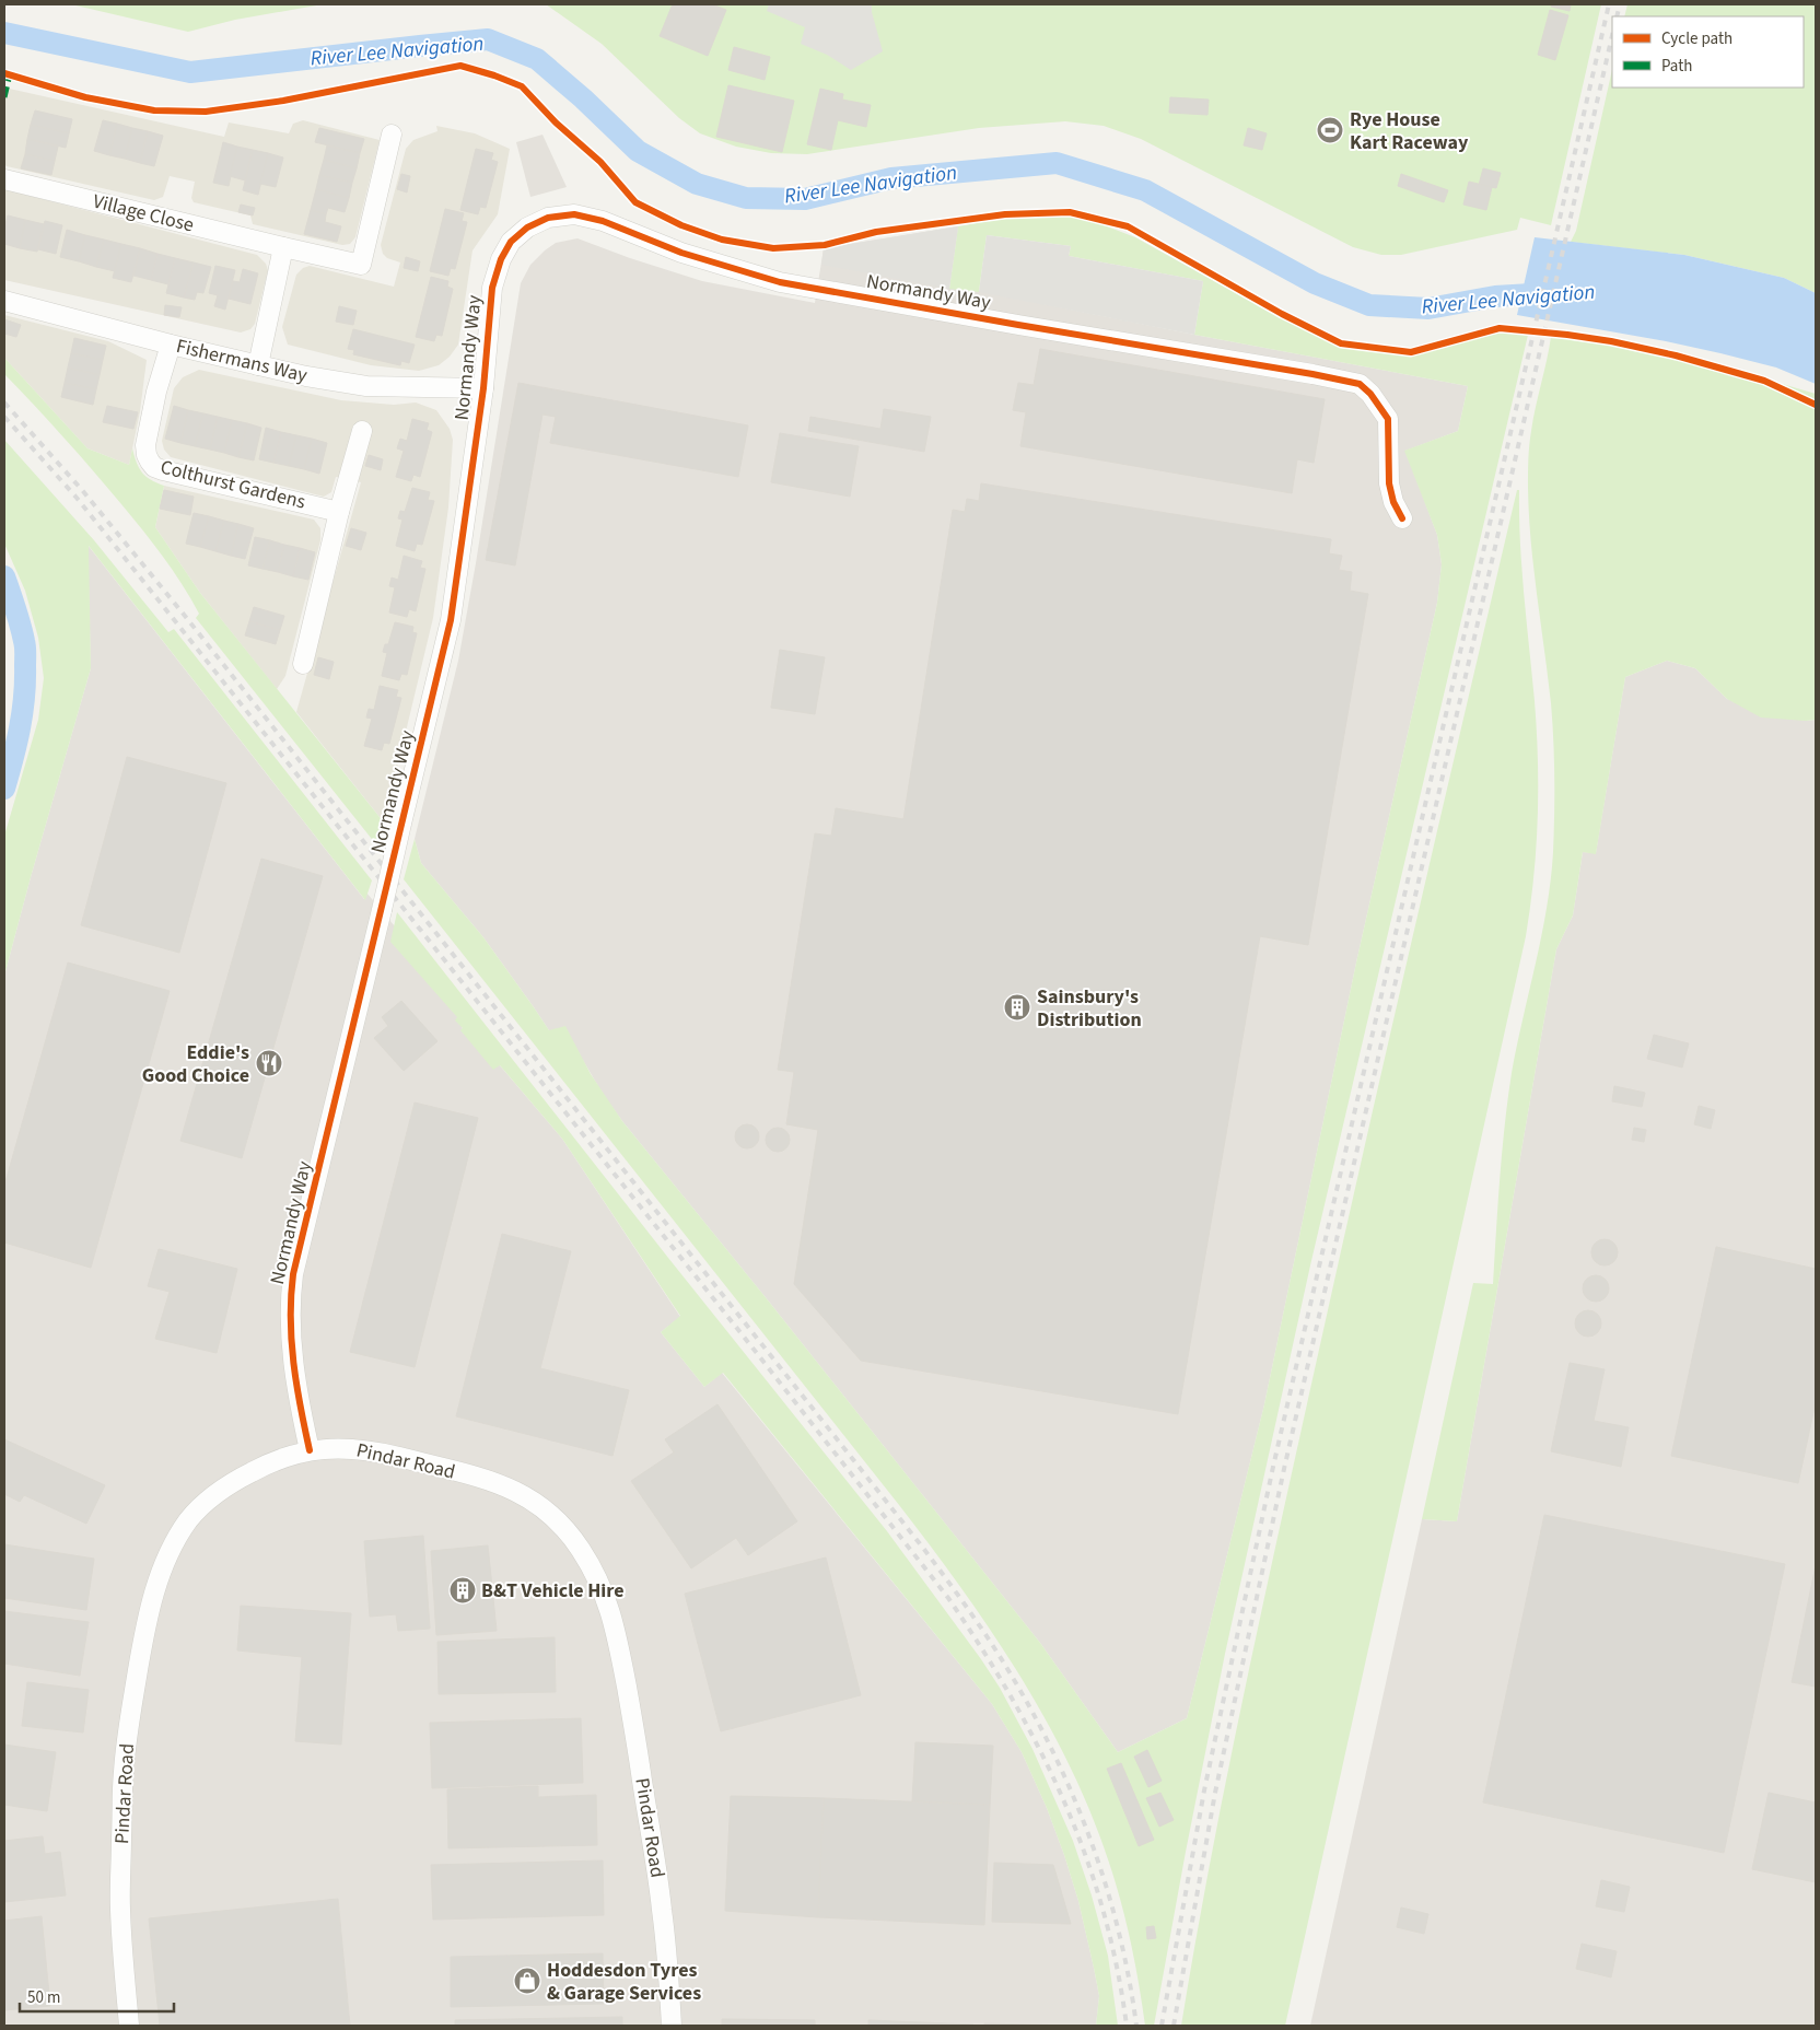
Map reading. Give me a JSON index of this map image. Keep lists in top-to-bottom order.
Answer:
{
  "streets": {
    "street": [
      "Village Close",
      "Normandy Way",
      "Fishermans Way",
      "Colthurst Gardens",
      "Pindar Road"
    ]
  },
  "crossings": [
    ["Normandy Way", "Fishermans Way"],
    ["Normandy Way", "Pindar Road"],
    ["Fishermans Way", "Colthurst Gardens"]
  ],
  "water": ["River Lee Navigation"],
  "places": {
    "sports": ["Rye House Kart Raceway"],
    "building": ["Sainsbury's Distribution", "B&T Vehicle Hire"],
    "restaurant": ["Eddie's Good Choice"],
    "shop": ["Hoddesdon Tyres & Garage Services"]
  },
  "legend": ["Cycle path", "Path"],
  "scale_bar": "50 m"
}
